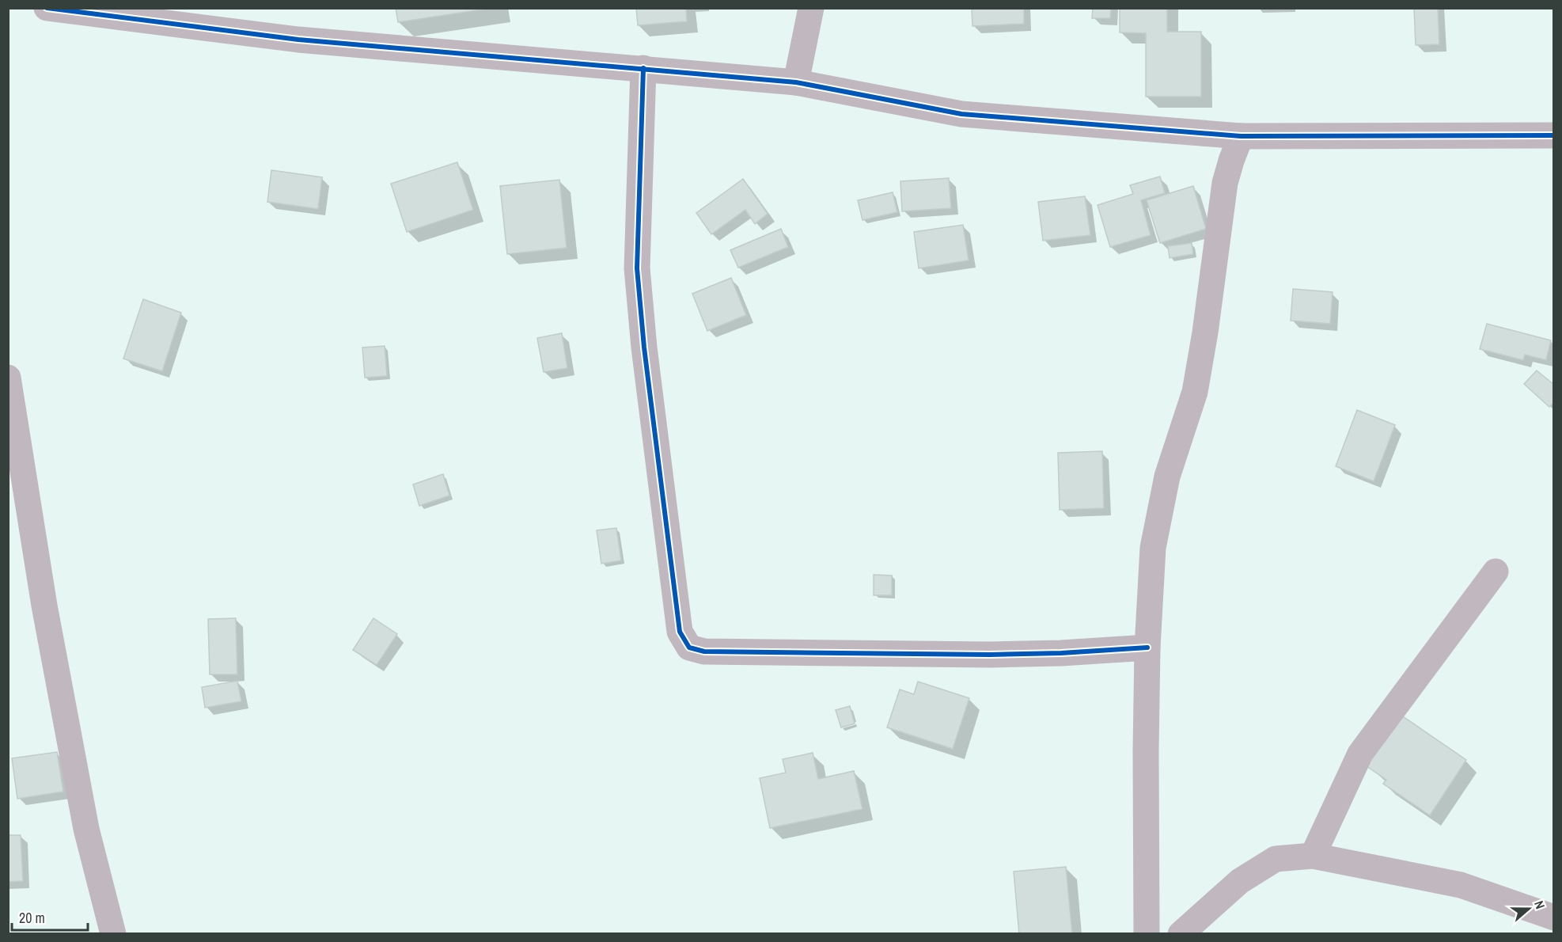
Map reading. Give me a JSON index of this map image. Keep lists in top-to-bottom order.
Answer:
{
  "scale_bar": "20 m",
  "north": "right"
}
